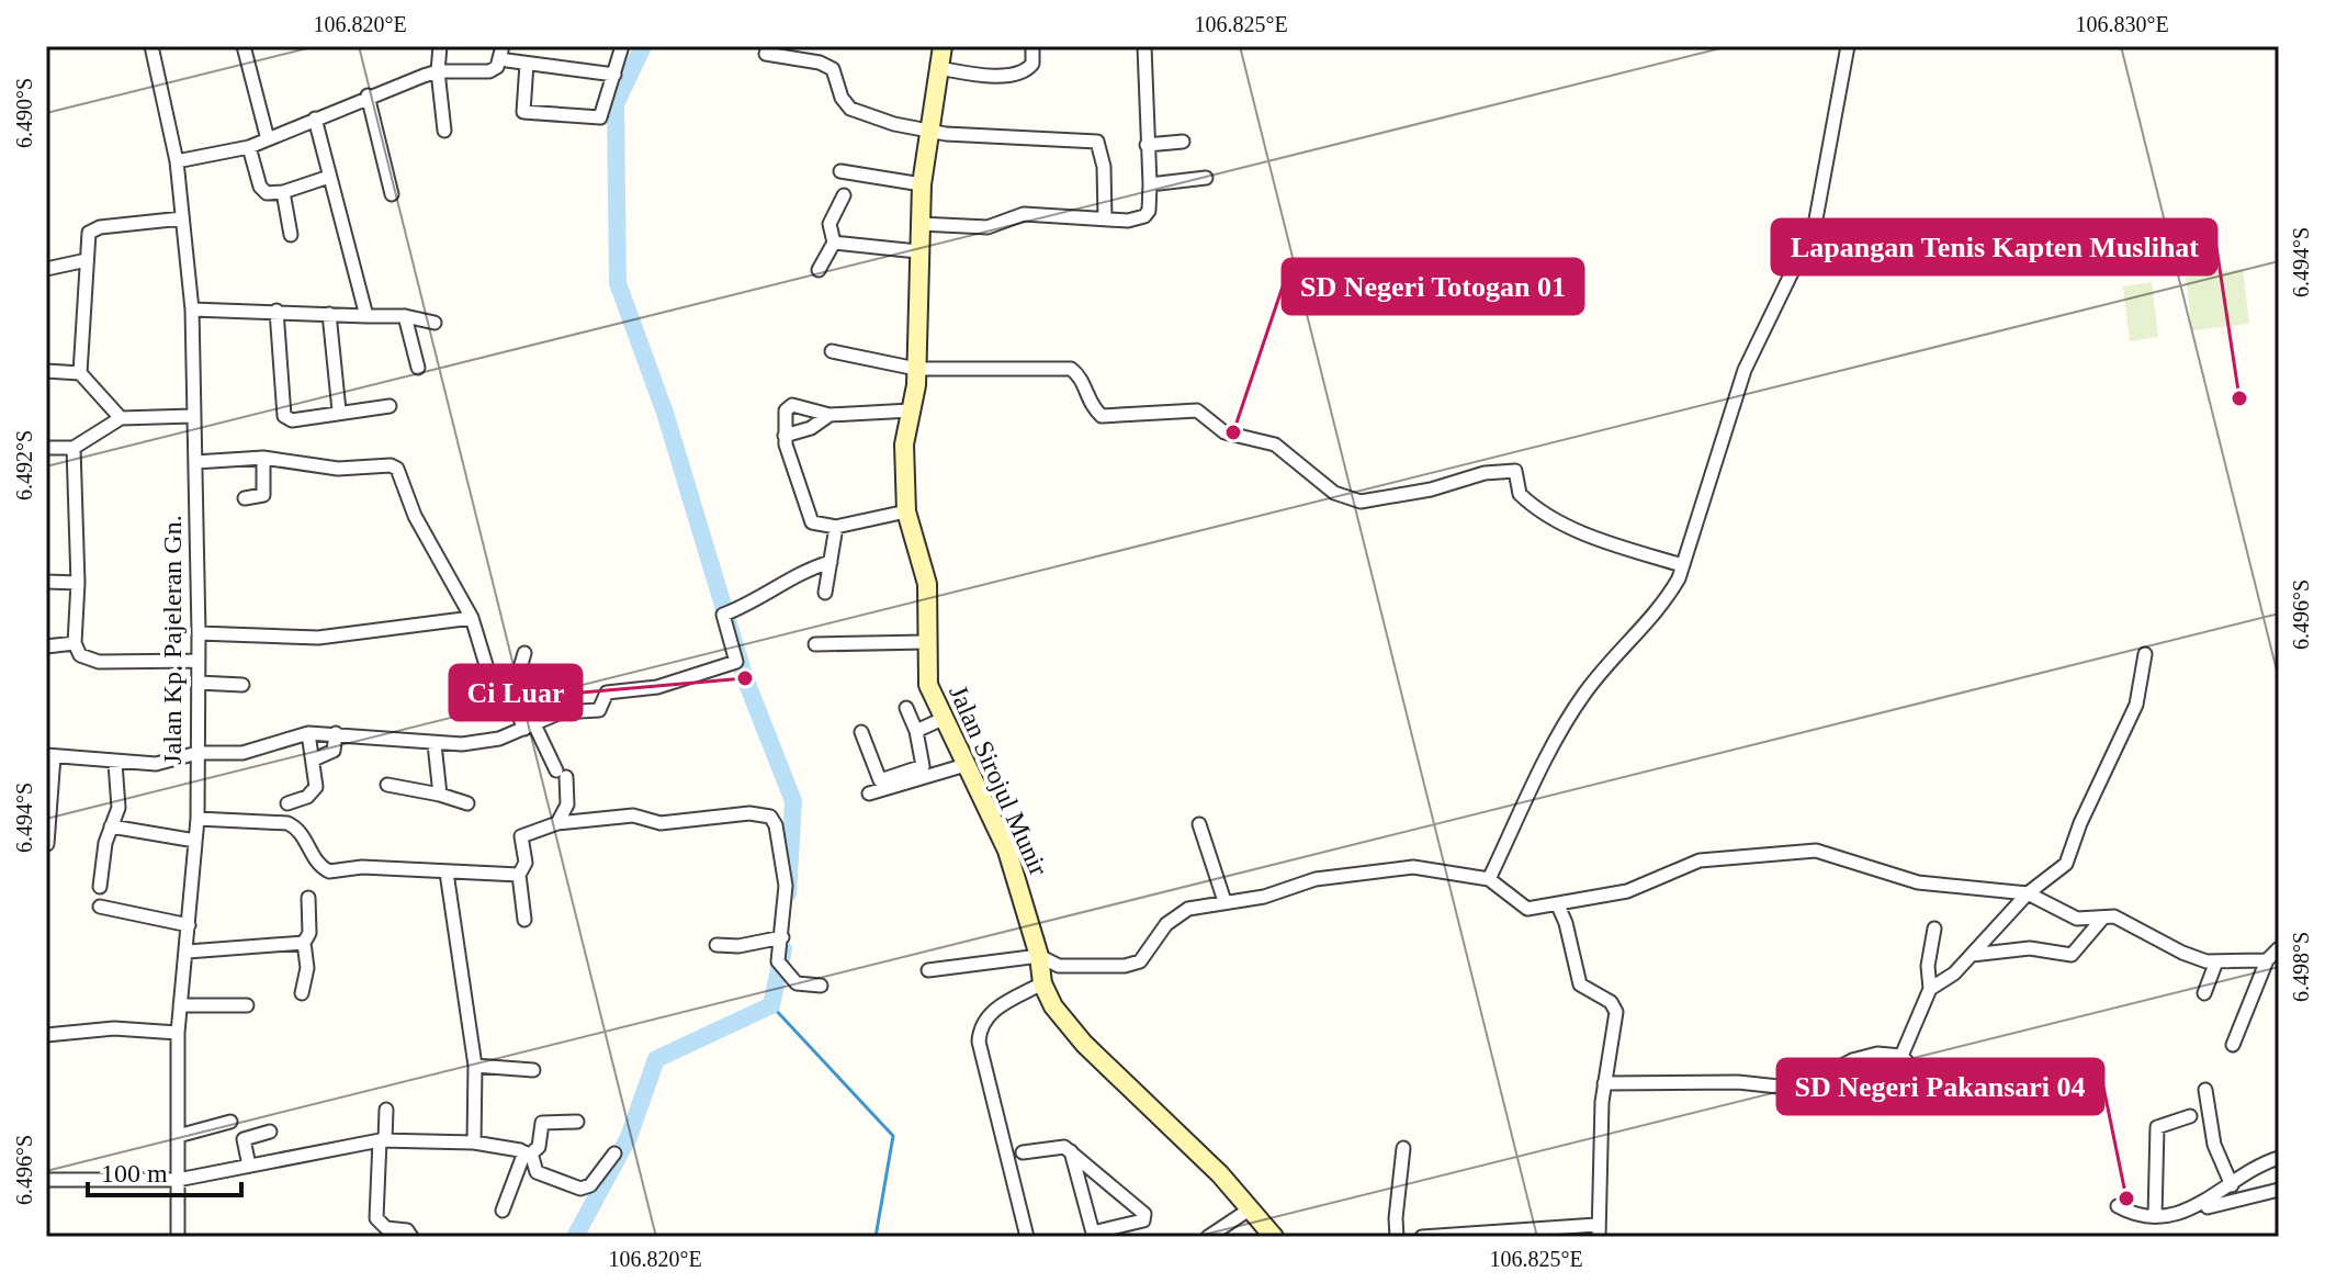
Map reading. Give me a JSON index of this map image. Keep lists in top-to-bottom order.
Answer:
{
  "streets": {
    "street": ["Jalan Kp. Pajeleran Gn.", "Jalan Sirojul Munir"]
  },
  "places": [
    "Lapangan Tenis Kapten Muslihat",
    "SD Negeri Totogan 01",
    "Ci Luar",
    "SD Negeri Pakansari 04"
  ],
  "scale_bar": "100 m",
  "coordinates": [
    "106.820°E",
    "106.825°E",
    "106.830°E",
    "6.490°S",
    "6.494°S",
    "6.492°S",
    "6.496°S",
    "6.498°S"
  ]
}
